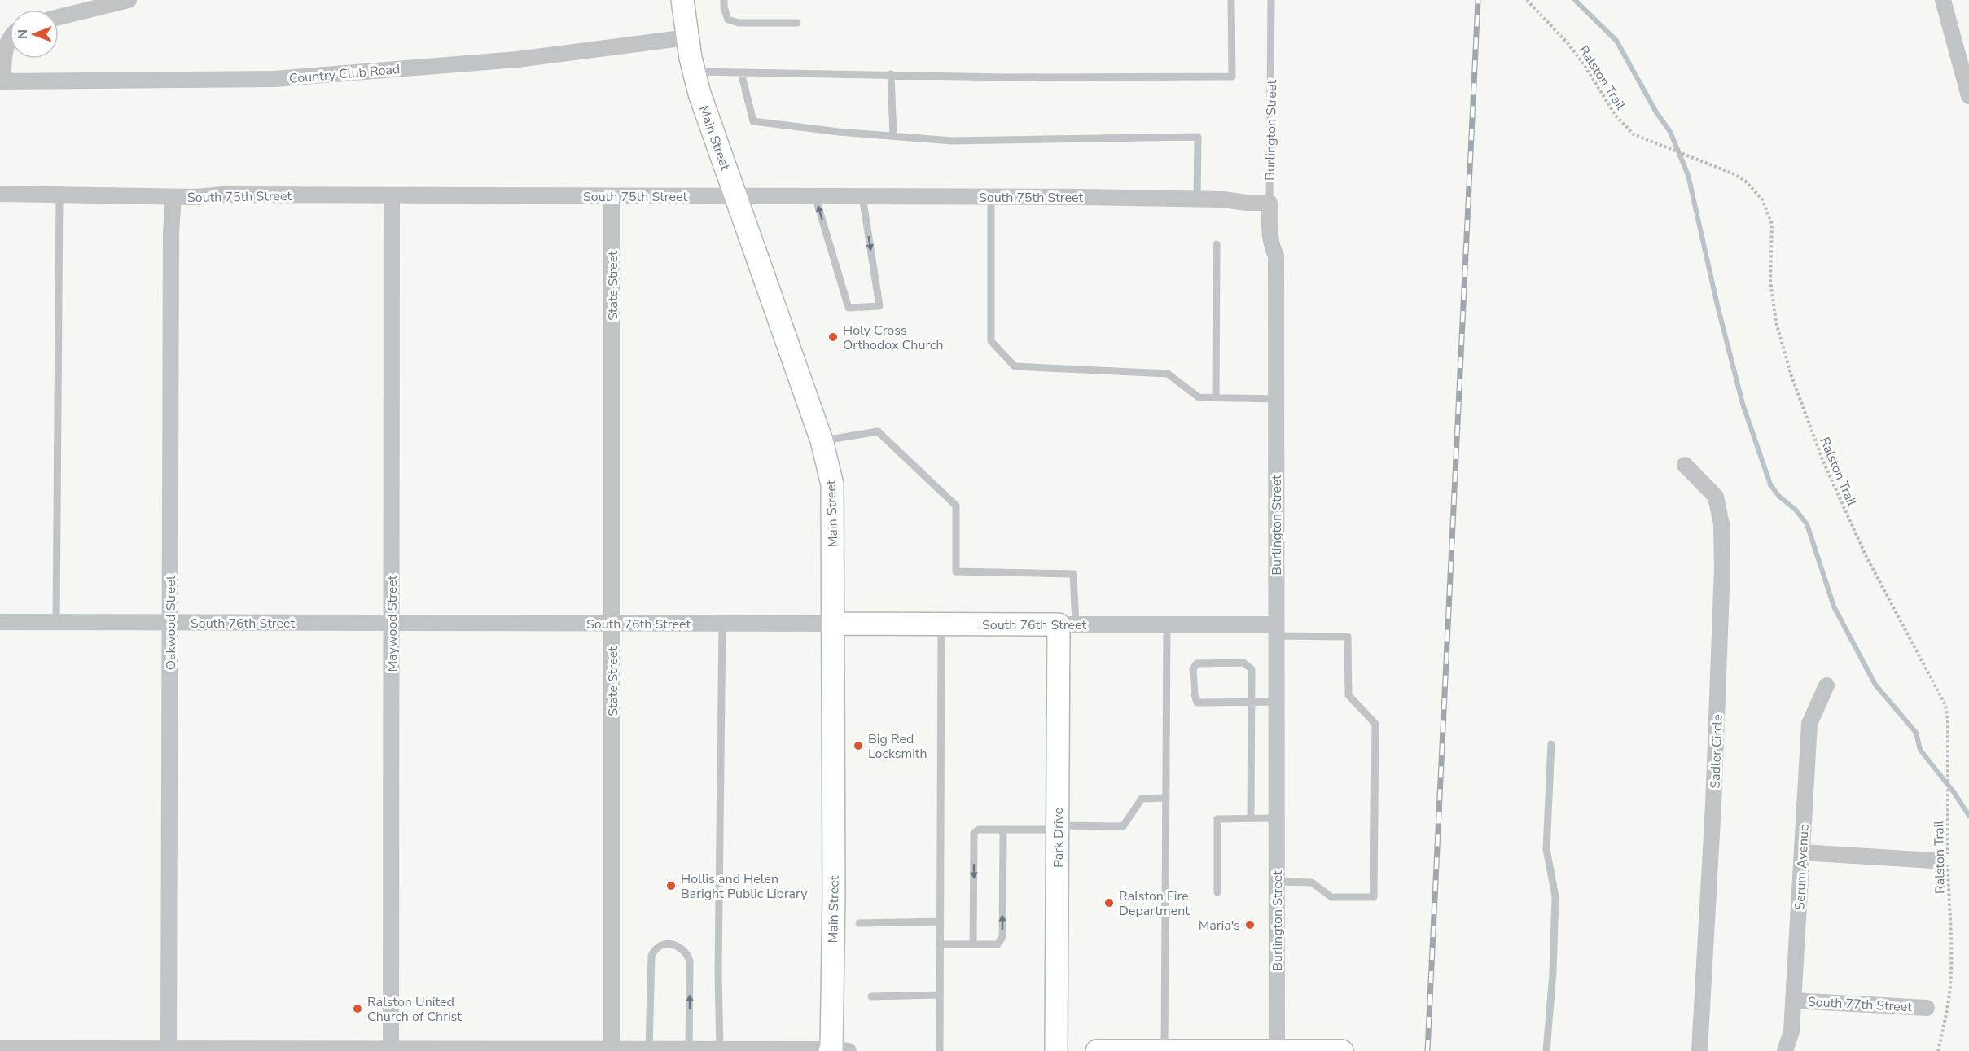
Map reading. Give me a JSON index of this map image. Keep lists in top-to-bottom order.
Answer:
{
  "streets": {
    "main road": ["Main Street", "South 76th Street", "Park Drive"],
    "street": [
      "Country Club Road",
      "Burlington Street",
      "South 75th Street",
      "State Street",
      "Oakwood Street",
      "Maywood Street",
      "Sadler Circle",
      "Serum Avenue",
      "South 77th Street"
    ],
    "path": ["Ralston Trail"]
  },
  "crossings": [
    ["Country Club Road", "Main Street"],
    ["Burlington Street", "South 75th Street"],
    ["Burlington Street", "South 76th Street"],
    ["Main Street", "South 75th Street"],
    ["Main Street", "South 76th Street"],
    ["South 75th Street", "State Street"],
    ["South 75th Street", "Oakwood Street"],
    ["South 75th Street", "Maywood Street"],
    ["State Street", "South 76th Street"],
    ["Oakwood Street", "South 76th Street"],
    ["South 76th Street", "Maywood Street"],
    ["South 76th Street", "Park Drive"],
    ["Serum Avenue", "South 77th Street"]
  ],
  "places": [
    "Holy Cross Orthodox Church",
    "Big Red Locksmith",
    "Hollis and Helen Baright Public Library",
    "Ralston Fire Department",
    "Maria's",
    "Ralston United Church of Christ"
  ],
  "north": "left"
}
